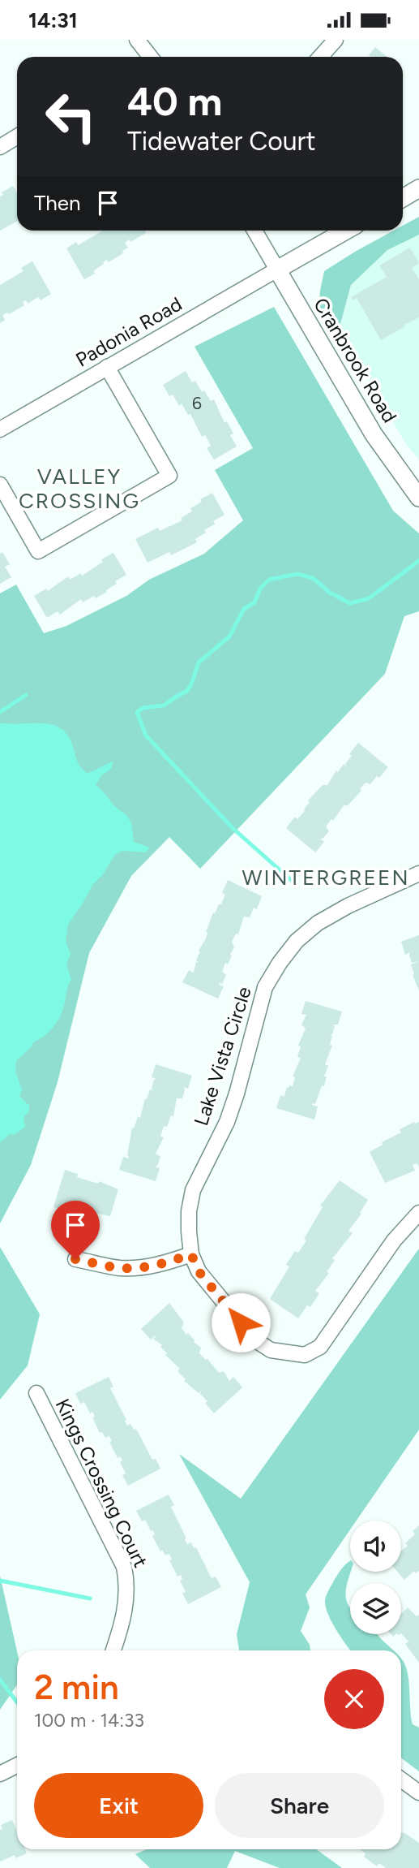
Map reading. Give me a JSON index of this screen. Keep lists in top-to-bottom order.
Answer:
{
  "streets": {
    "street": [
      "Padonia Road",
      "Cranbrook Road",
      "Lake Vista Circle",
      "Kings Crossing Court"
    ]
  },
  "crossings": [
    ["Padonia Road", "Cranbrook Road"]
  ],
  "districts": ["VALLEY CROSSING", "WINTERGREEN"],
  "house_numbers": ["6"],
  "page": {
    "status": "14:31",
    "turn": ["40 m", "Tidewater Court"],
    "then": "Then",
    "heading": ["2 min", "100 m · 14:33"],
    "buttons": ["Exit", "Share"]
  }
}
